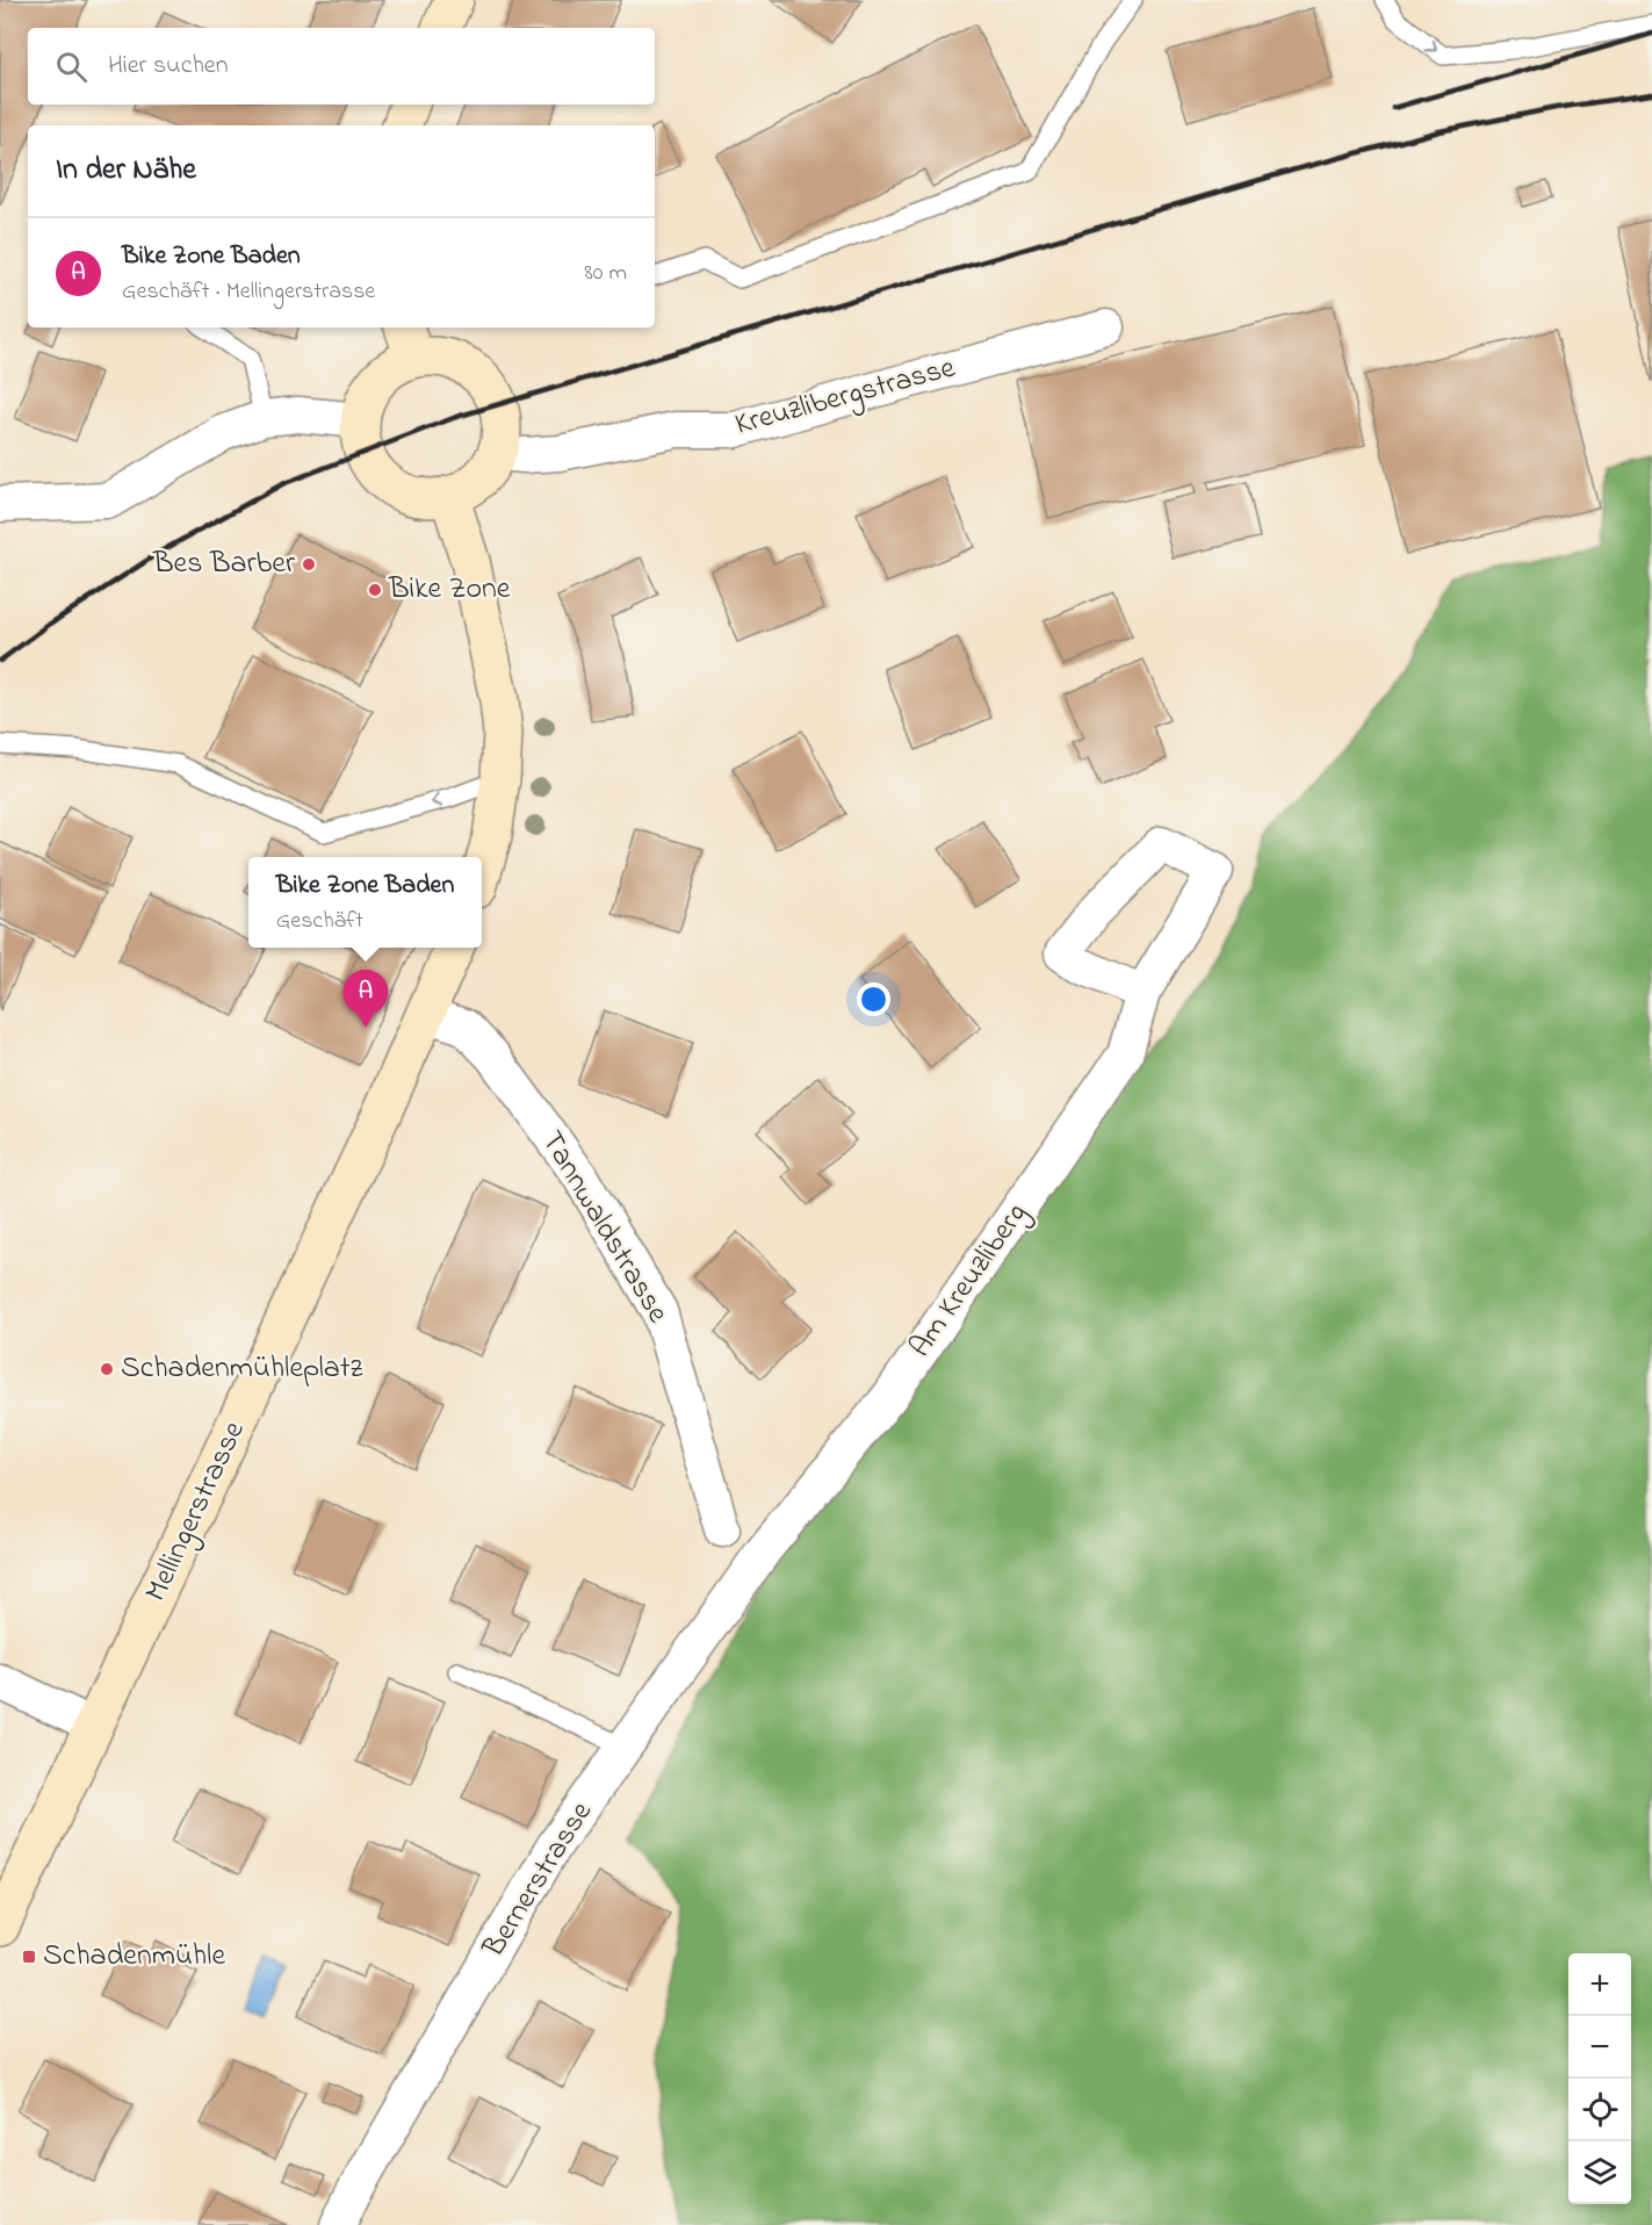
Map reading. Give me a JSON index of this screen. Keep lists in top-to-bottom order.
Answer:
{
  "streets": {
    "main road": ["Mellingerstrasse"],
    "street": [
      "Kreuzlibergstrasse",
      "Tannwaldstrasse",
      "Am Kreuzliberg",
      "Bernerstrasse"
    ]
  },
  "crossings": [
    ["Tannwaldstrasse", "Mellingerstrasse"],
    ["Am Kreuzliberg", "Bernerstrasse"]
  ],
  "places": {
    "other": ["Bes Barber", "Bike Zone", "Schadenmühleplatz"],
    "transit": ["Schadenmühle"]
  },
  "page": {
    "search": "Hier suchen",
    "heading": "In der Nähe",
    "list": [
      {
        "mark": "A",
        "name": "Bike Zone Baden",
        "note": "Geschäft · Mellingerstrasse",
        "value": "80 m"
      }
    ],
    "popup": ["Bike Zone Baden", "Geschäft"],
    "pins": "A",
    "map_buttons": ["+", "−"]
  }
}
